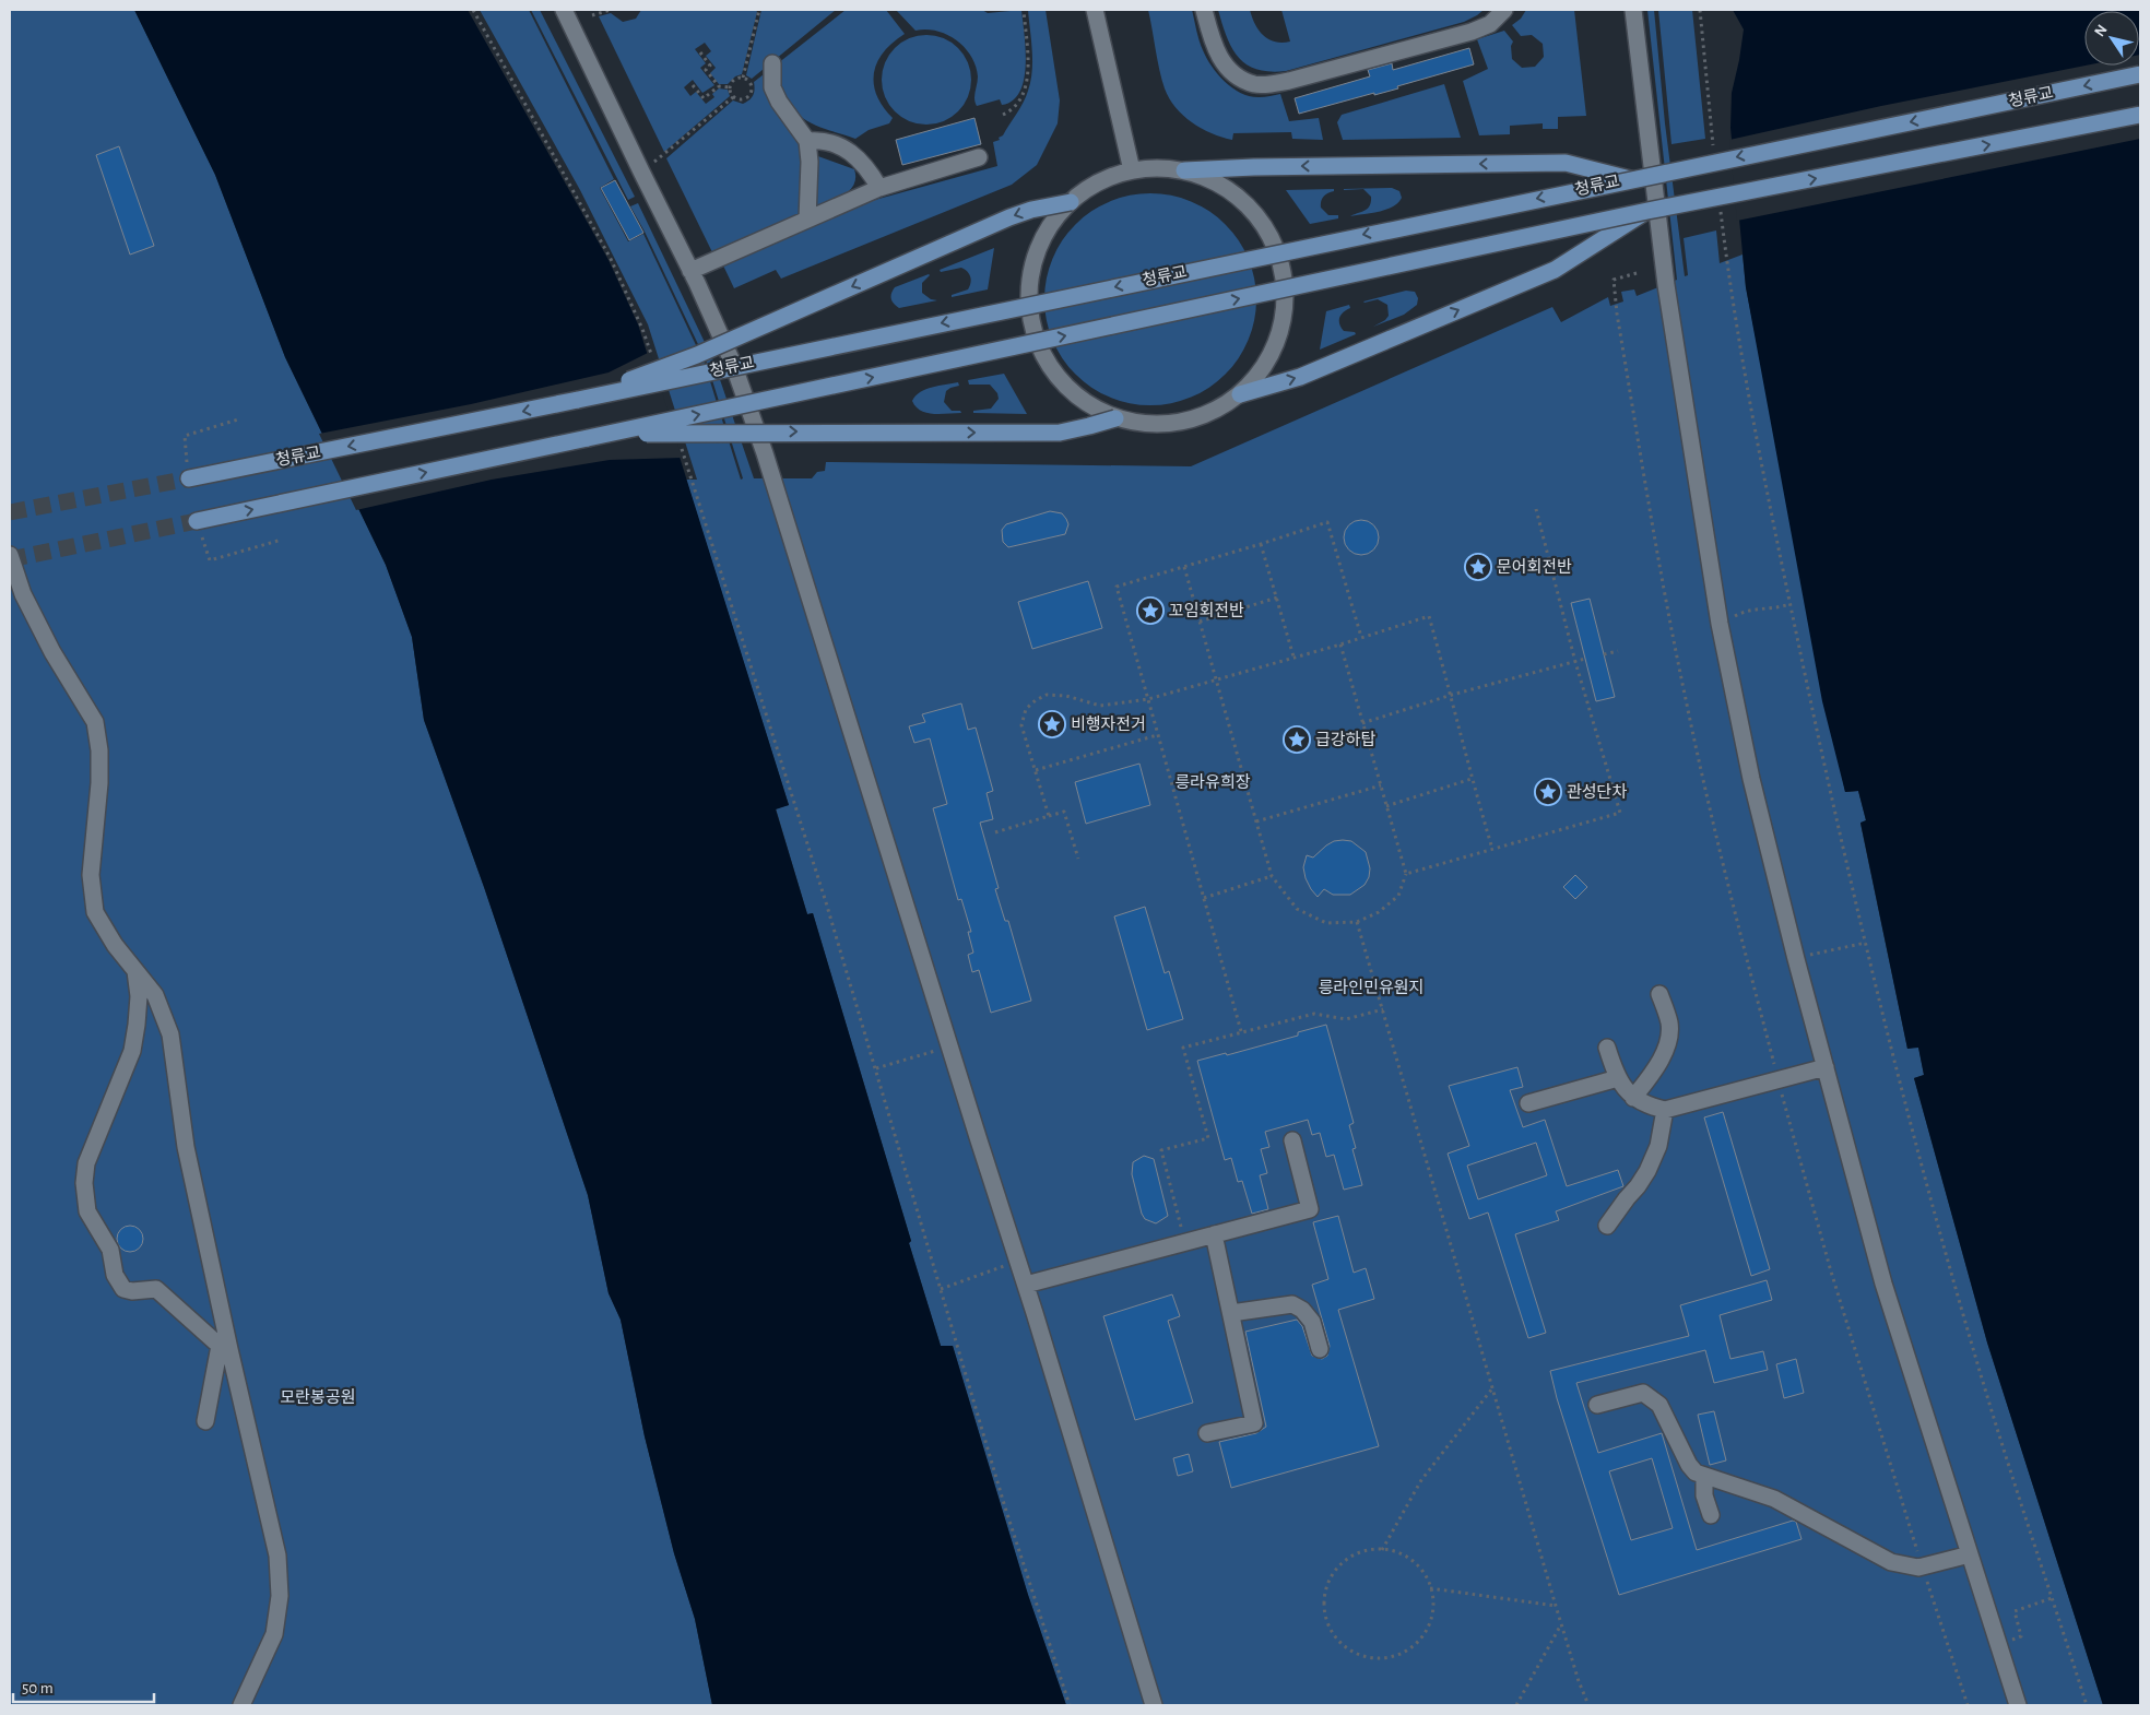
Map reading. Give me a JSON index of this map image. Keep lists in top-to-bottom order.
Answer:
{
  "streets": {
    "main road": ["청류교"]
  },
  "parks": ["릉라유희장", "릉라인민유원지", "모란봉공원"],
  "places": {
    "place": [
      "문어회전반",
      "꼬임회전반",
      "비행자전거",
      "급강하탑",
      "관성단차"
    ]
  },
  "scale_bar": "50 m",
  "north": "top left"
}
